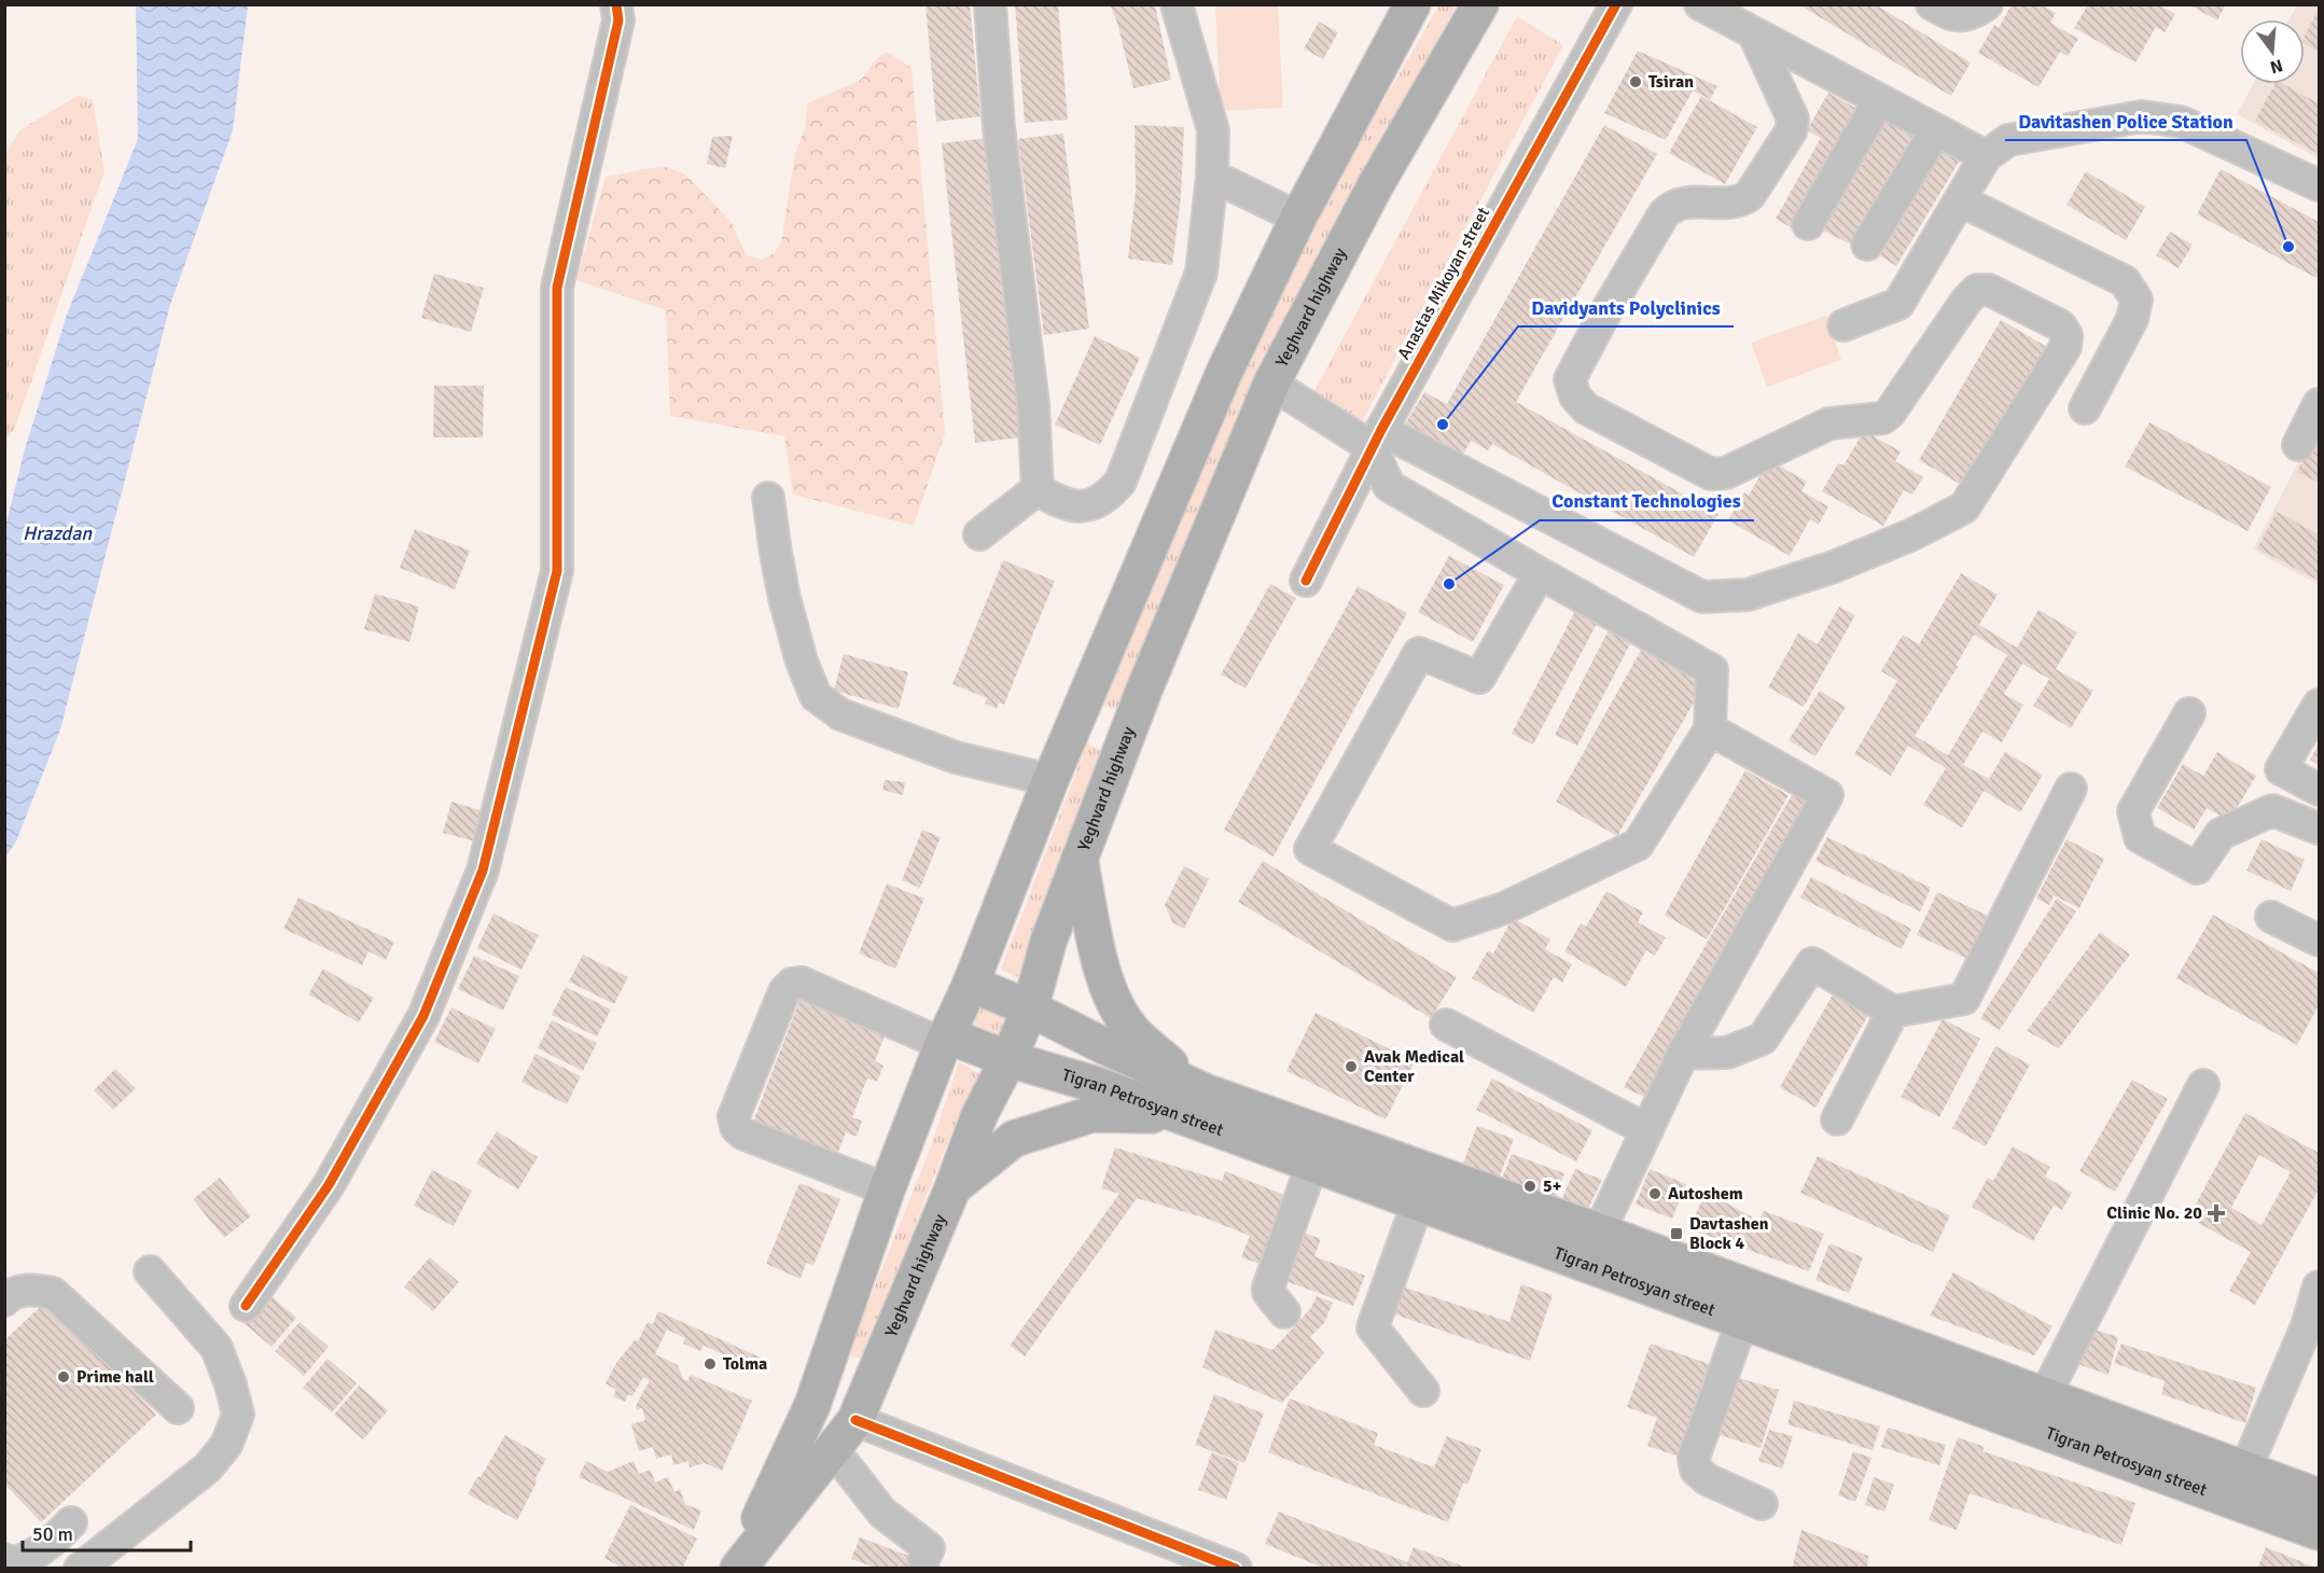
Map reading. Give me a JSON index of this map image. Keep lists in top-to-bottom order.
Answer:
{
  "streets": {
    "main road": ["Yeghvard highway", "Tigran Petrosyan street"],
    "street": ["Anastas Mikoyan street"]
  },
  "crossings": [
    ["Yeghvard highway", "Tigran Petrosyan street"]
  ],
  "water": ["Hrazdan"],
  "places": {
    "other": [
      "Tsiran",
      "Davitashen Police Station",
      "Davidyants Polyclinics",
      "Constant Technologies",
      "Avak Medical Center",
      "5+",
      "Autoshem",
      "Tolma",
      "Prime hall"
    ],
    "health": ["Clinic No. 20"],
    "transit": ["Davtashen Block 4"]
  },
  "scale_bar": "50 m",
  "north": "bottom"
}
